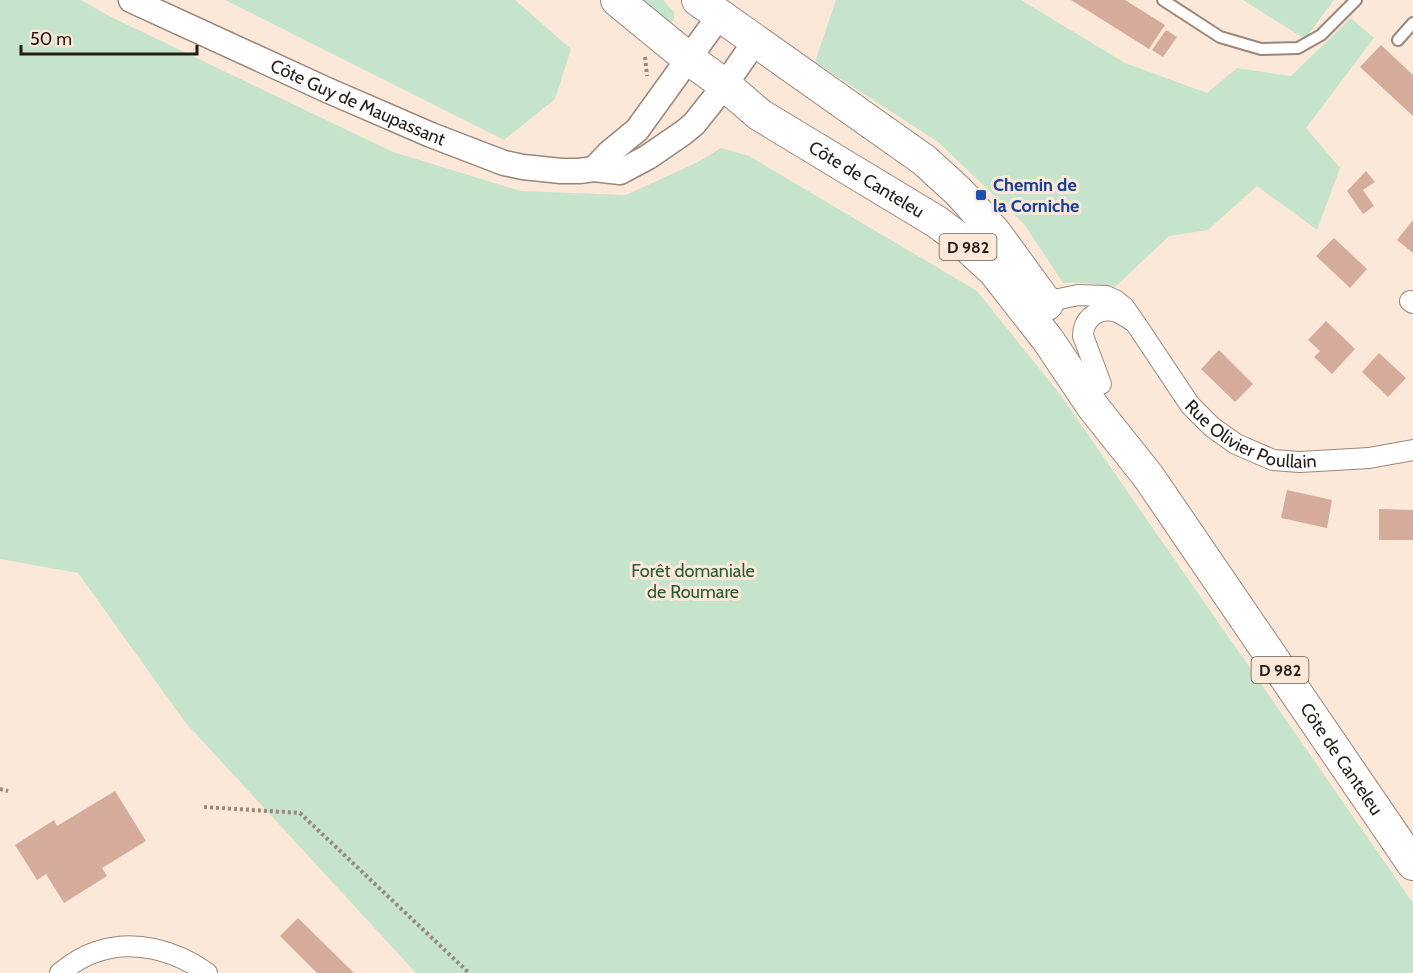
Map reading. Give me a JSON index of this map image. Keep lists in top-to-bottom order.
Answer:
{
  "streets": {
    "main road": ["Côte de Canteleu", "D 982"],
    "street": ["Côte Guy de Maupassant", "Rue Olivier Poullain"]
  },
  "crossings": [
    ["Côte Guy de Maupassant", "Côte de Canteleu"],
    ["Côte de Canteleu", "Rue Olivier Poullain"]
  ],
  "parks": ["Forêt domaniale de Roumare"],
  "places": {
    "transit": ["Chemin de la Corniche"]
  },
  "scale_bar": "50 m"
}
